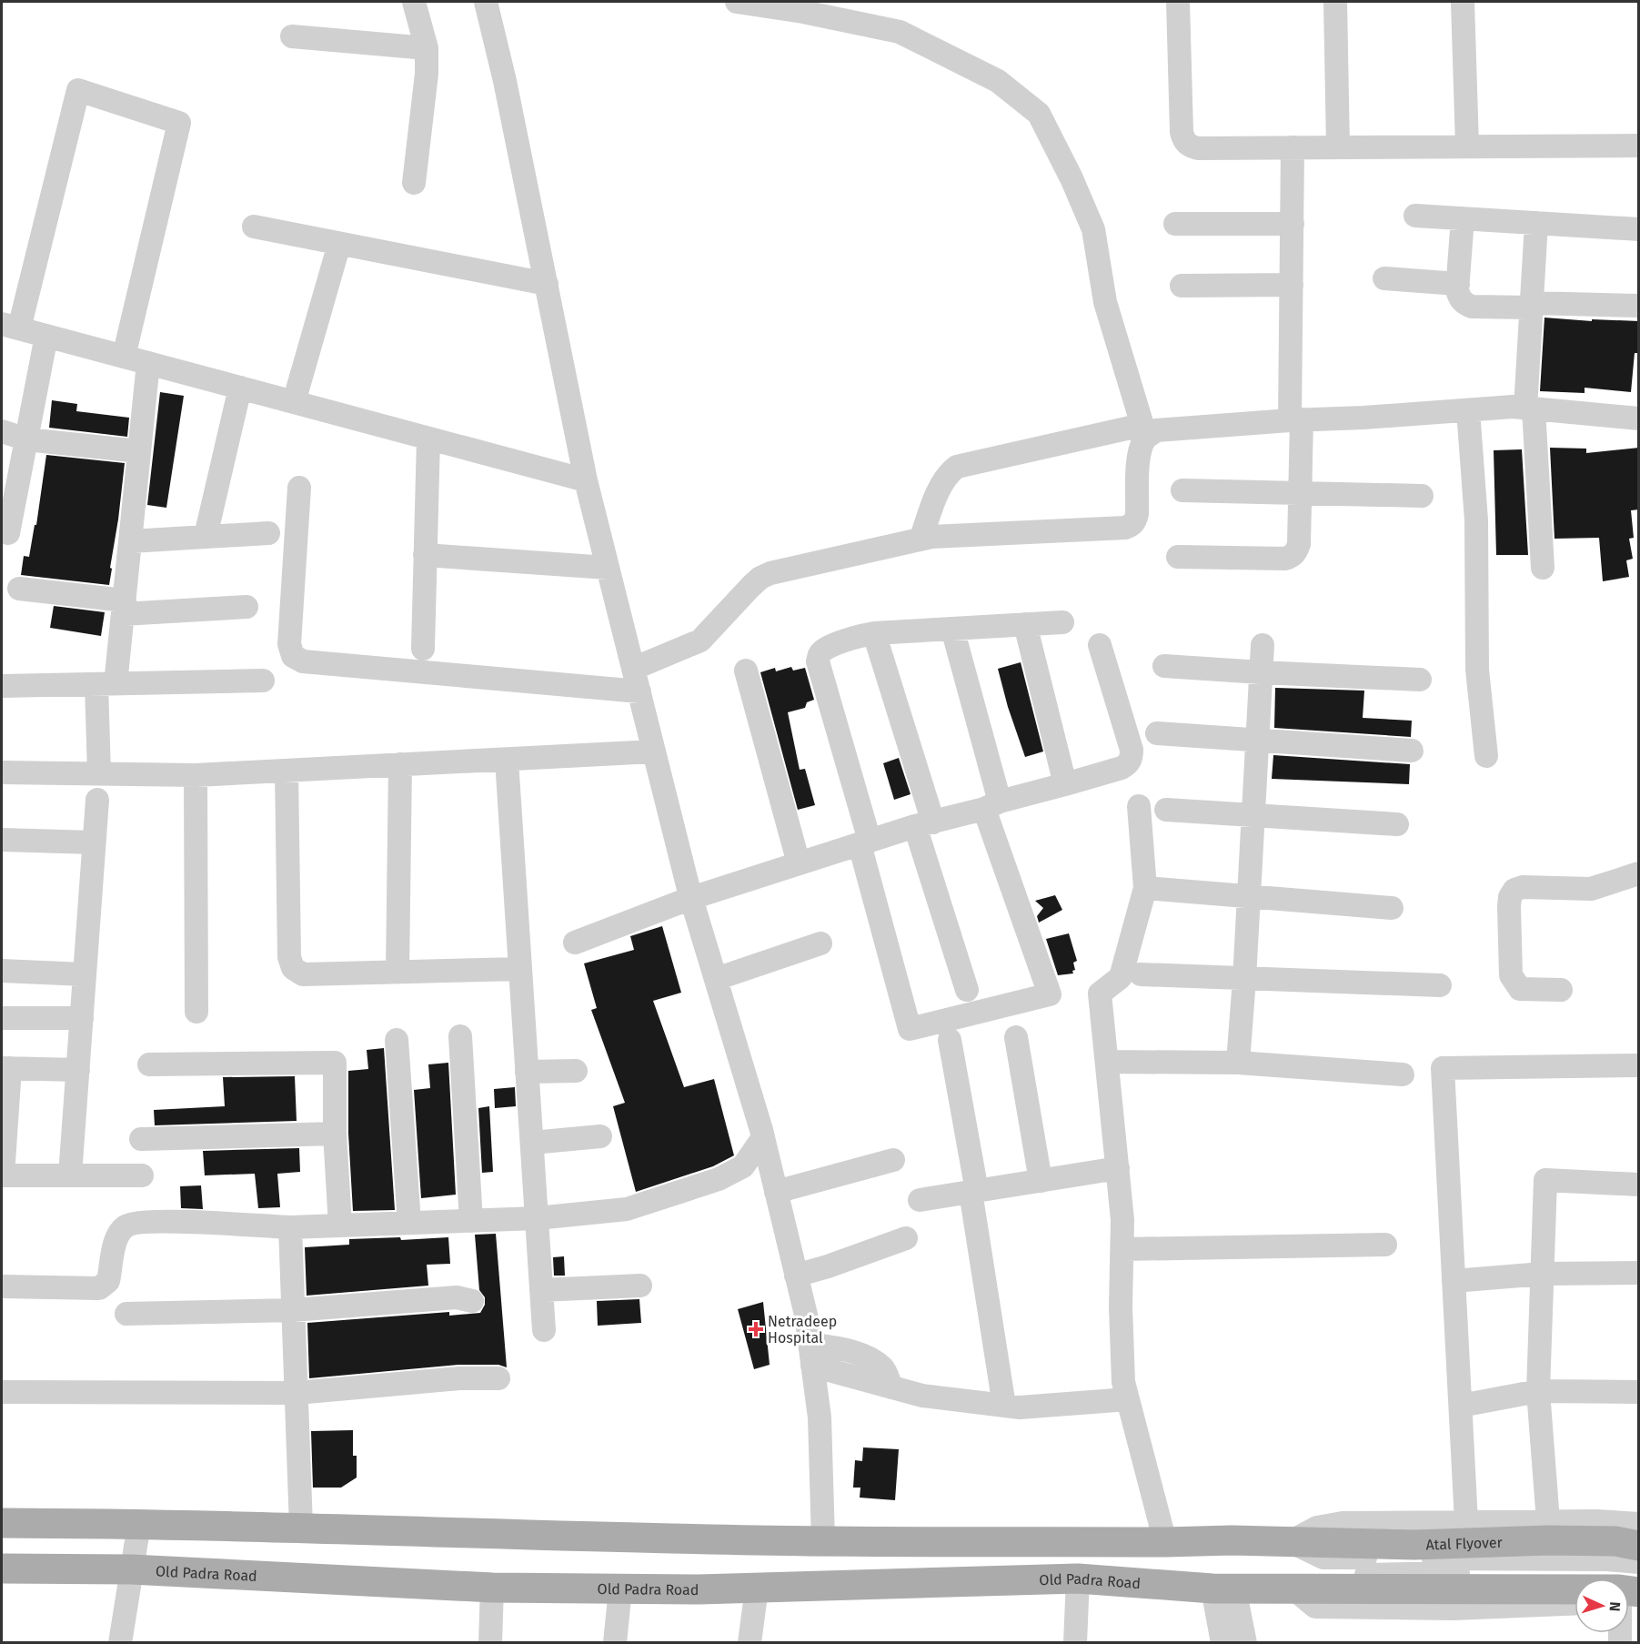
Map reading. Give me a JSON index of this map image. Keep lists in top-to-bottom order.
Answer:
{
  "streets": {
    "main road": ["Atal Flyover", "Old Padra Road"]
  },
  "places": {
    "health": ["Netradeep Hospital"]
  },
  "north": "right"
}
